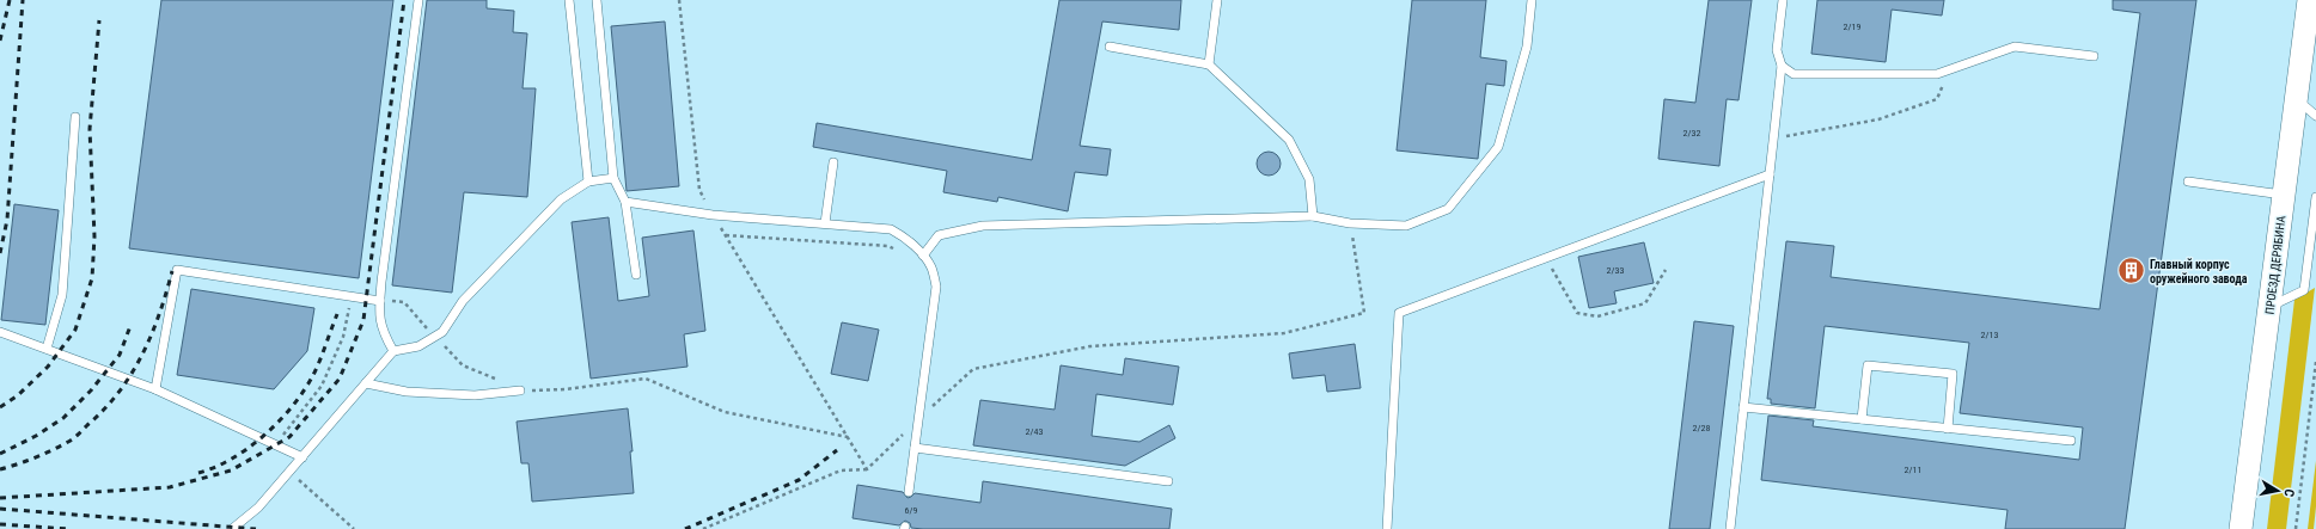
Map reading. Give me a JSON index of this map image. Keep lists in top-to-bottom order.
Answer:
{
  "streets": {
    "main road": ["ПРОЕЗД ДЕРЯБИНА"]
  },
  "places": {
    "building": ["Главный корпус оружейного завода"]
  },
  "house_numbers": [
    "2/19",
    "2/32",
    "2/33",
    "2/13",
    "2/28",
    "2/43",
    "2/11",
    "6/9"
  ],
  "north": "right"
}
